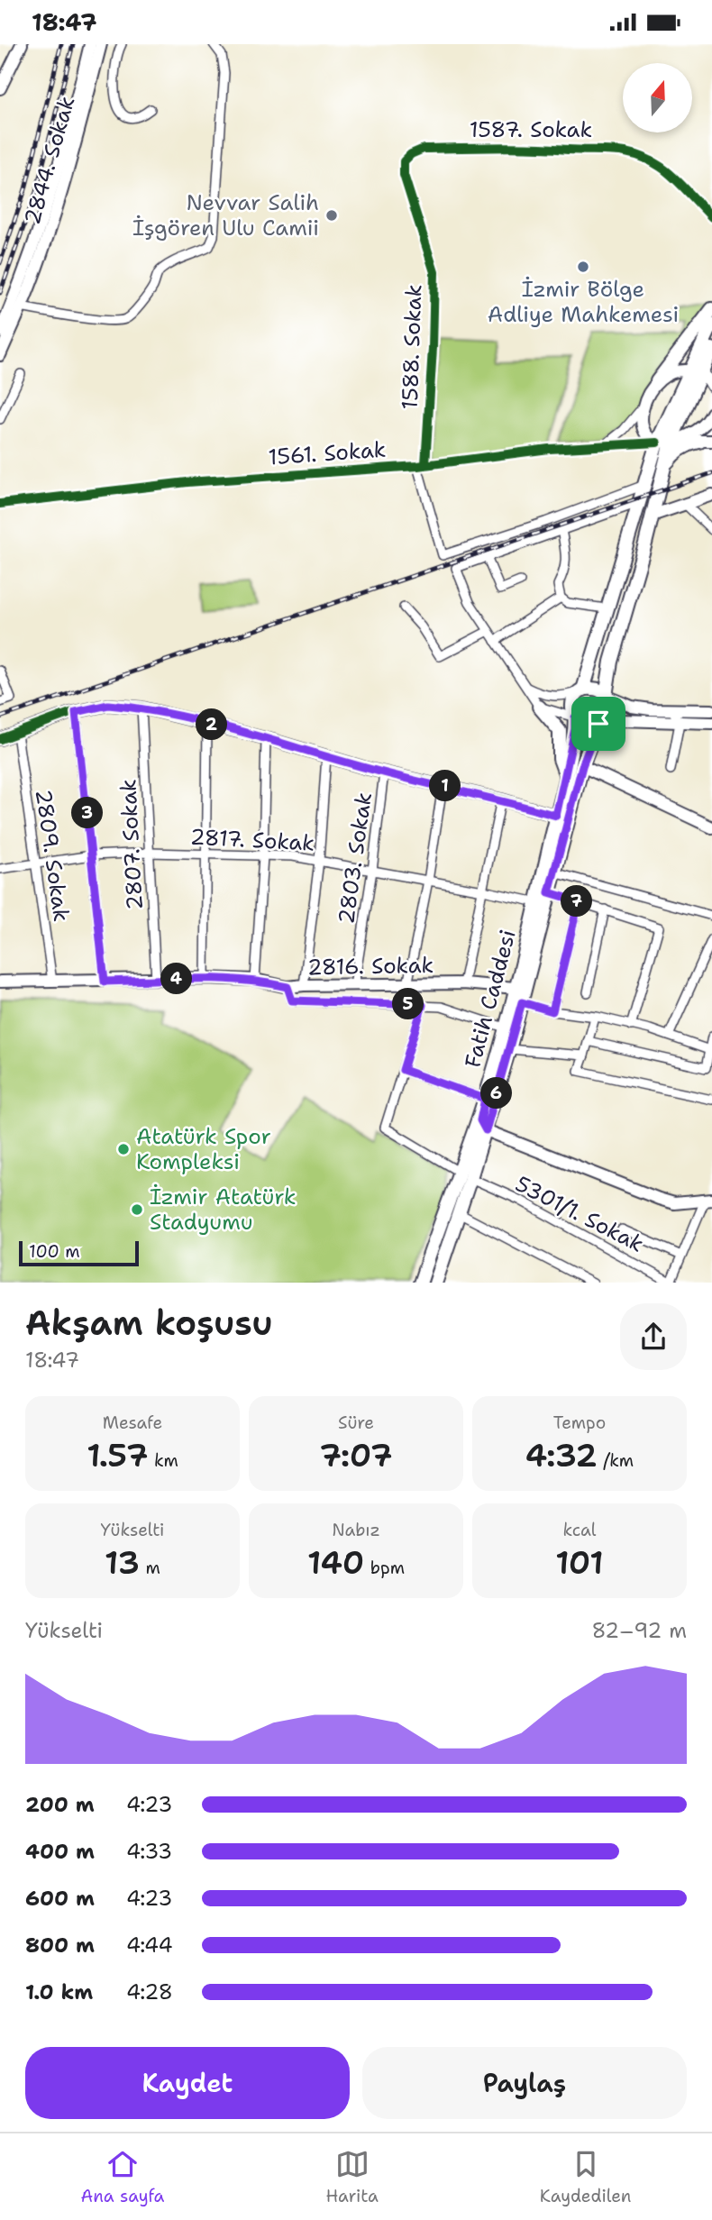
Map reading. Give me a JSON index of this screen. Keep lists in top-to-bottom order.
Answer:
{
  "streets": {
    "main road": ["2844. Sokak", "2816. Sokak", "Fatih Caddesi"],
    "street": [
      "1587. Sokak",
      "1588. Sokak",
      "1561. Sokak",
      "2817. Sokak",
      "2807. Sokak",
      "2809. Sokak",
      "2803. Sokak",
      "5301/1. Sokak"
    ]
  },
  "crossings": [
    ["1587. Sokak", "1588. Sokak"],
    ["1588. Sokak", "1561. Sokak"],
    ["2817. Sokak", "2807. Sokak"],
    ["2817. Sokak", "2809. Sokak"],
    ["2817. Sokak", "2803. Sokak"],
    ["2817. Sokak", "Fatih Caddesi"],
    ["2807. Sokak", "2816. Sokak"],
    ["2809. Sokak", "2816. Sokak"],
    ["2803. Sokak", "2816. Sokak"],
    ["2816. Sokak", "Fatih Caddesi"]
  ],
  "places": [
    "Nevvar Salih İşgören Ulu Camii",
    "İzmir Bölge Adliye Mahkemesi",
    "Atatürk Spor Kompleksi",
    "İzmir Atatürk Stadyumu"
  ],
  "scale_bar": "100 m",
  "north": "top",
  "page": {
    "status": "18:47",
    "pins": [
      "2",
      "1",
      "3",
      "7",
      "4",
      "5",
      "6"
    ],
    "scale": "100 m",
    "heading": ["Akşam koşusu", "18:47"],
    "stats": [
      ["Mesafe", "1.57 km"],
      ["Süre", "7:07"],
      ["Tempo", "4:32 /km"],
      ["Yükselti", "13 m"],
      ["Nabız", "140 bpm"],
      ["kcal", "101"]
    ],
    "chart": ["Yükselti", "82–92 m"],
    "list": [
      {
        "name": "200 m",
        "note": "4:23"
      },
      {
        "name": "400 m",
        "note": "4:33"
      },
      {
        "name": "600 m",
        "note": "4:23"
      },
      {
        "name": "800 m",
        "note": "4:44"
      },
      {
        "name": "1.0 km",
        "note": "4:28"
      }
    ],
    "buttons": ["Kaydet", "Paylaş"],
    "tabs": ["Ana sayfa", "Harita", "Kaydedilen"]
  }
}
